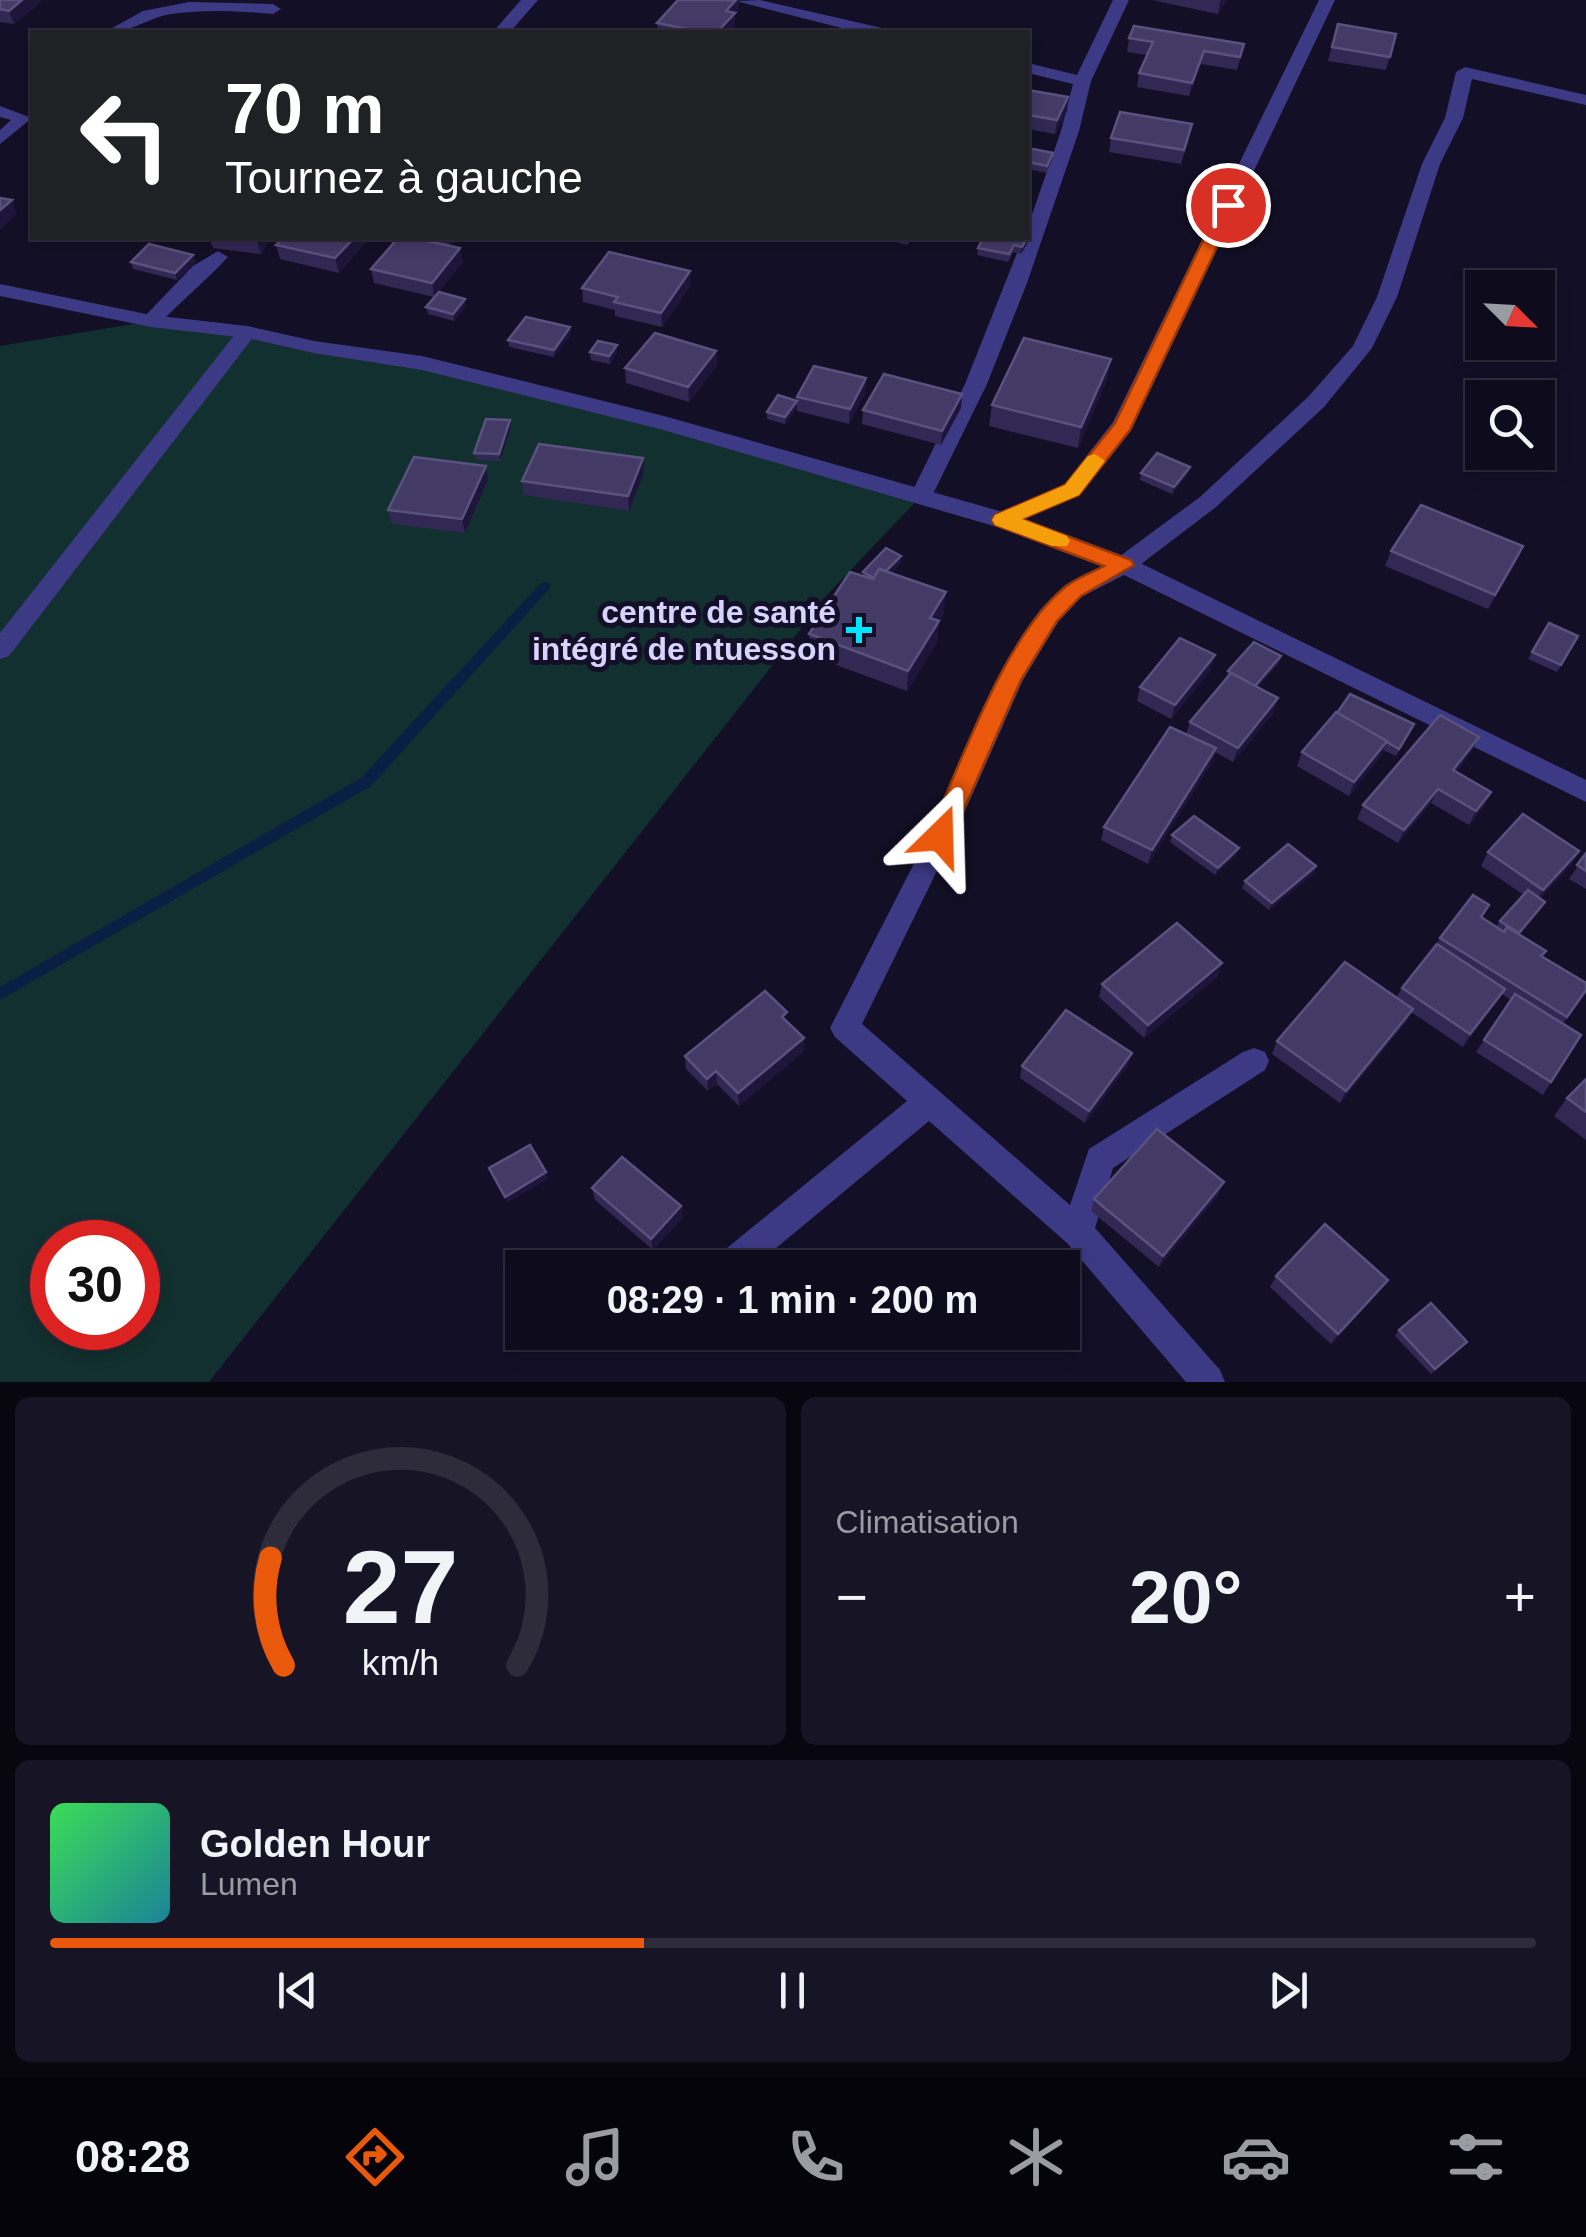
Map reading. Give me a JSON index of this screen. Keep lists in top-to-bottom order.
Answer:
{
  "places": {
    "health": ["centre de santé intégré de ntuesson"]
  },
  "north": "bottom right",
  "page": {
    "turn": ["70 m", "Tournez à gauche"],
    "limit": "30",
    "trip": "08:29 · 1 min · 200 m",
    "tile": "Climatisation",
    "heat": ["−", "20°", "+"],
    "song": ["Golden Hour", "Lumen"],
    "tabs": "08:28",
    "gauge": ["27", "km/h"]
  }
}
